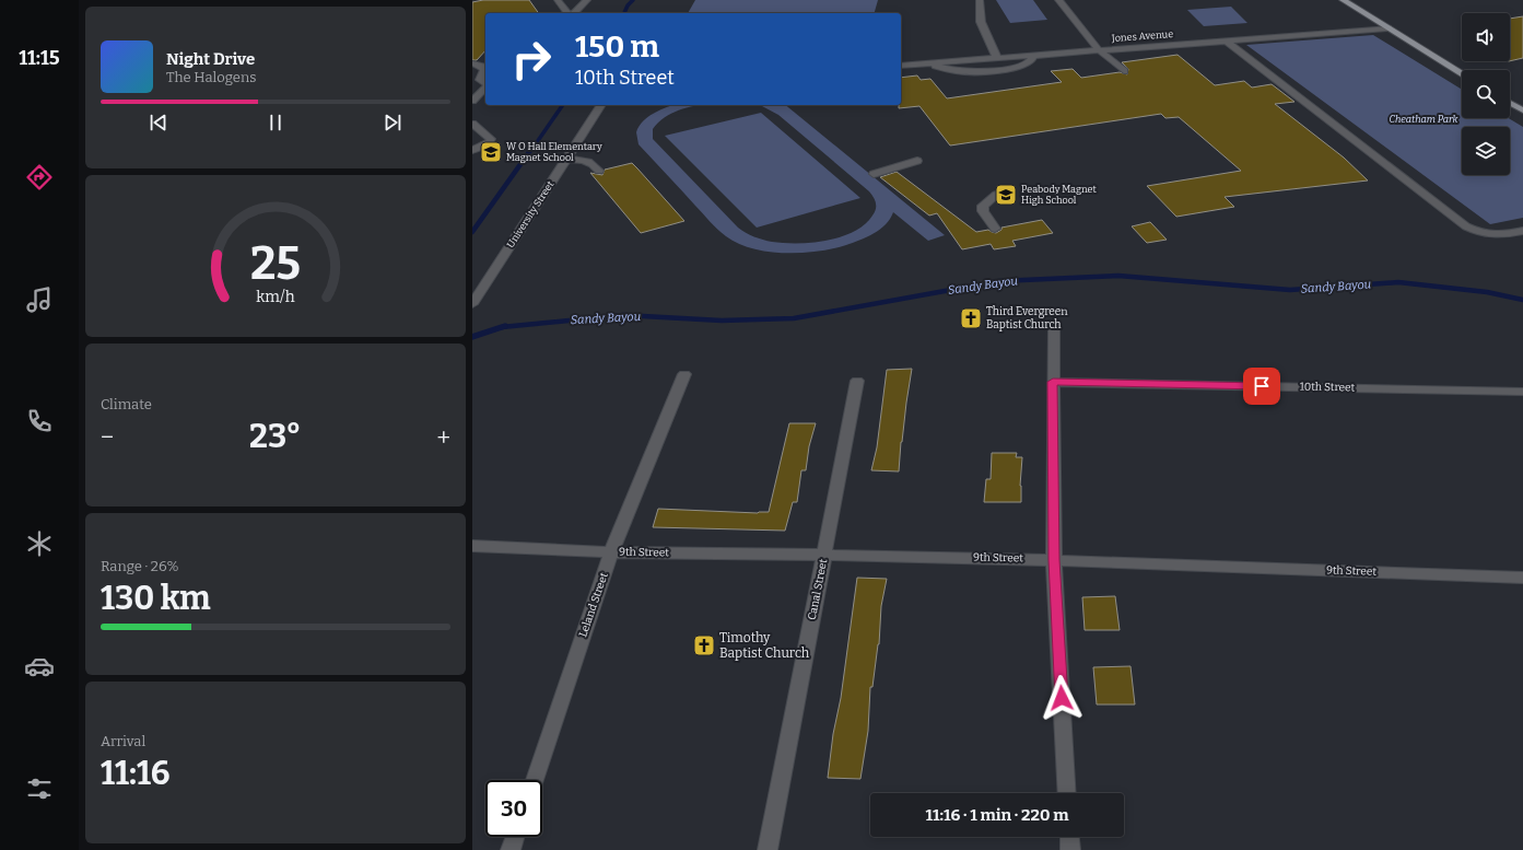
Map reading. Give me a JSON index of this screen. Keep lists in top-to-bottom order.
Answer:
{
  "streets": {
    "street": [
      "Jones Avenue",
      "University Street",
      "10th Street",
      "9th Street",
      "Canal Street",
      "Leland Street"
    ]
  },
  "crossings": [
    ["9th Street", "Canal Street"],
    ["9th Street", "Leland Street"]
  ],
  "water": ["Sandy Bayou"],
  "parks": ["Cheatham Park"],
  "places": {
    "school or university": ["W O Hall Elementary Magnet School", "Peabody Magnet High School"],
    "church": ["Third Evergreen Baptist Church", "Timothy Baptist Church"]
  },
  "page": {
    "tabs": "11:15",
    "turn": ["150 m", "10th Street"],
    "song": ["Night Drive", "The Halogens"],
    "tile": [
      "Climate",
      ["Range · 26%", "130 km"],
      ["Arrival", "11:16"]
    ],
    "heat": ["−", "23°", "+"],
    "limit": "30",
    "trip": "11:16 · 1 min · 220 m",
    "gauge": ["25", "km/h"]
  }
}
